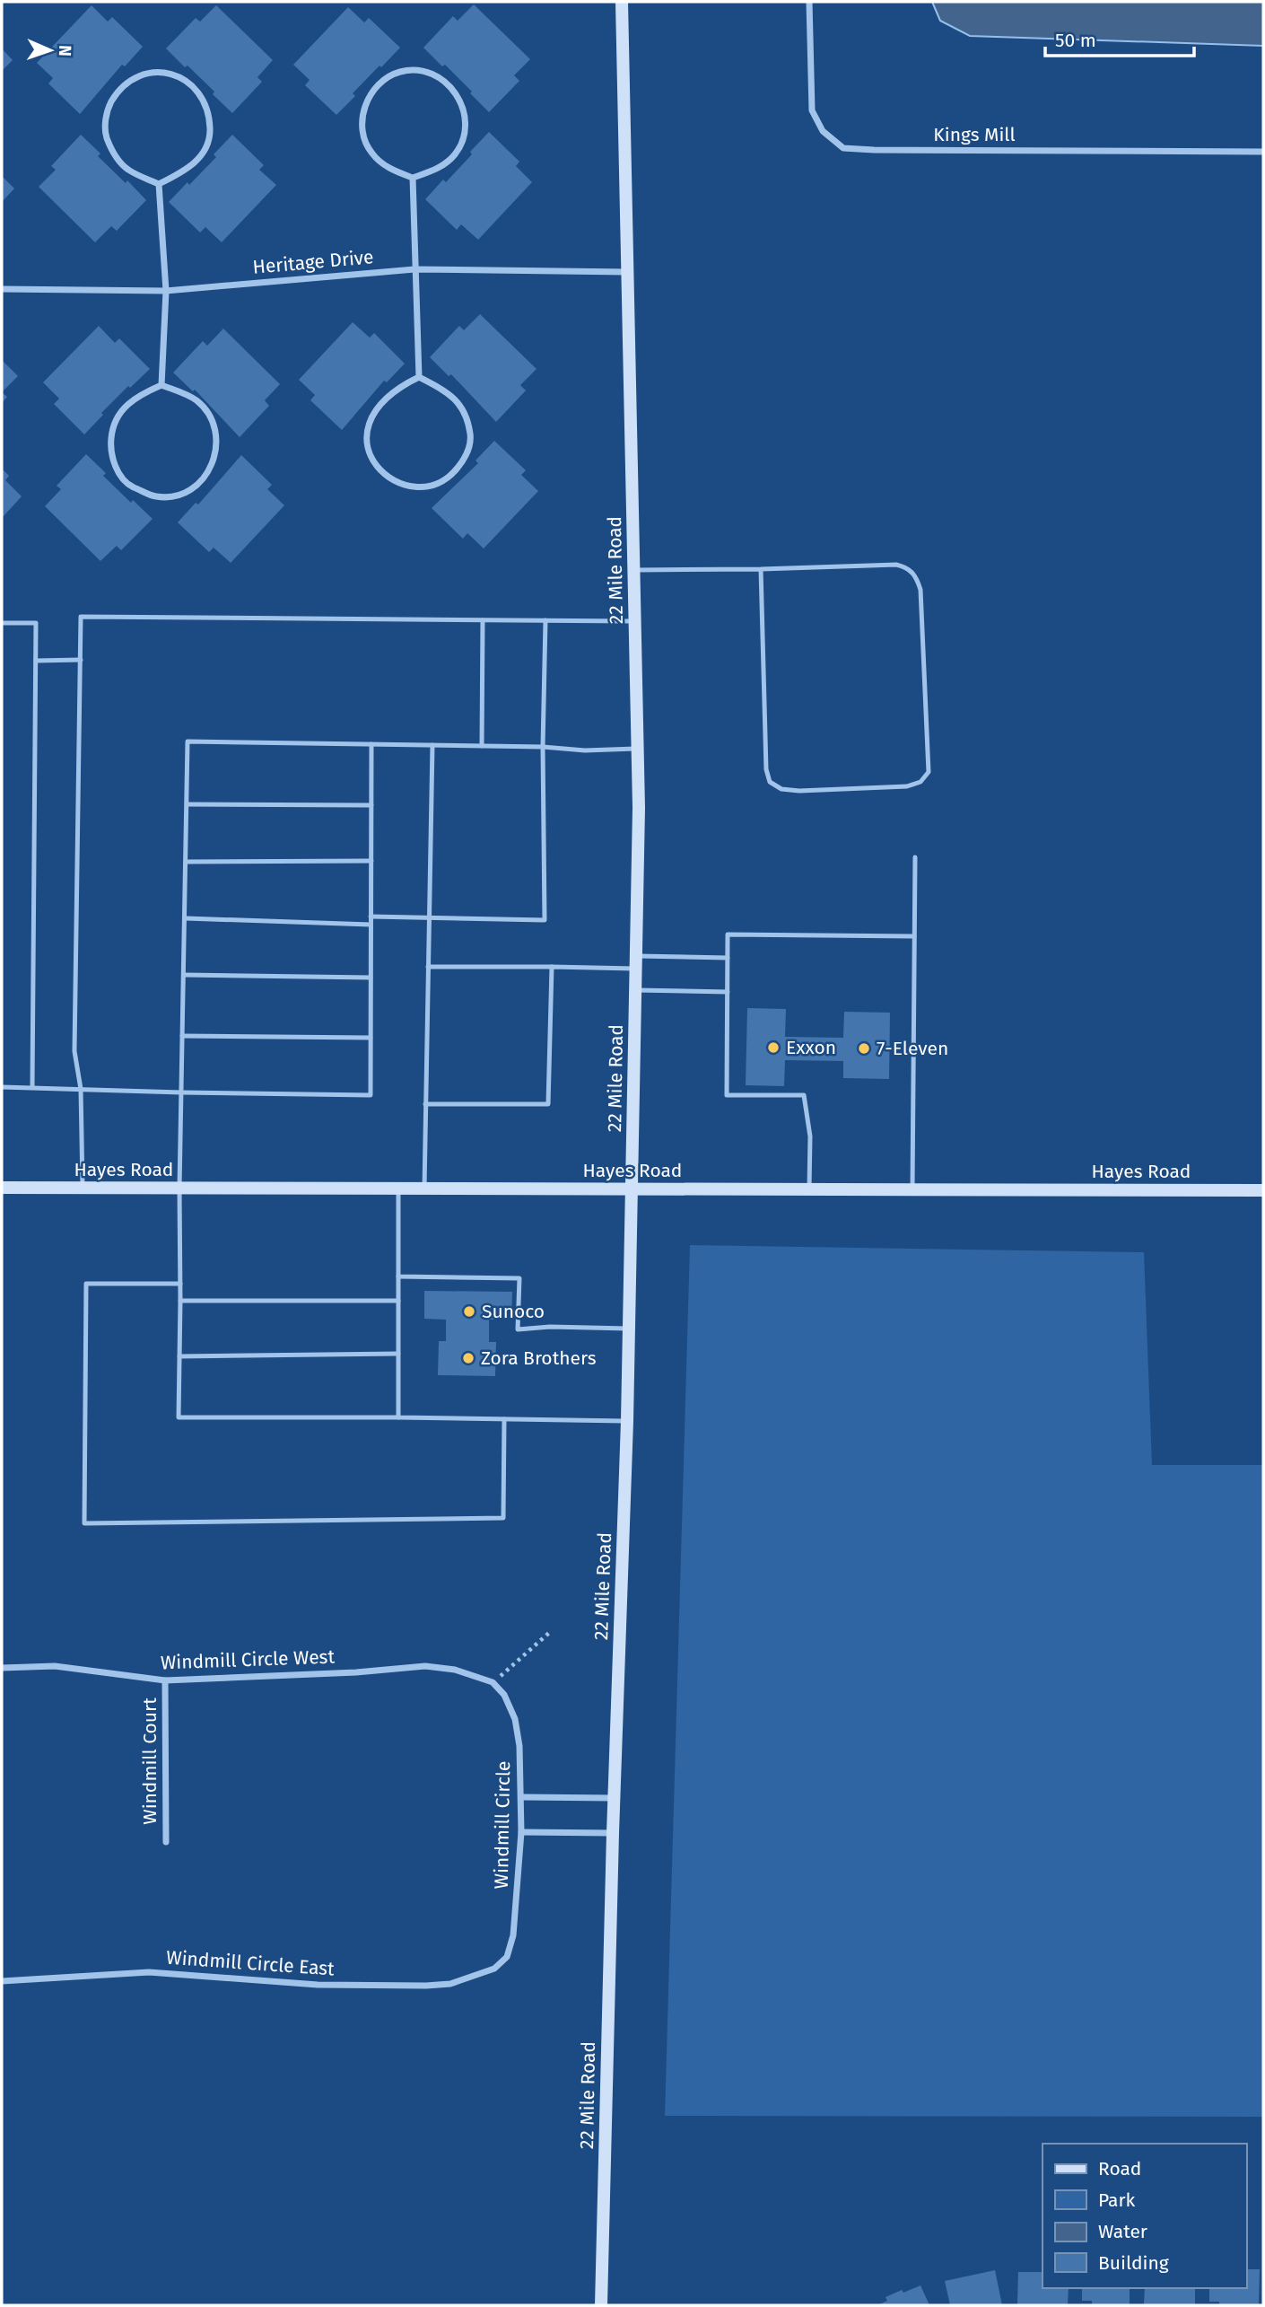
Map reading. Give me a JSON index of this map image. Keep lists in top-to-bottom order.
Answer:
{
  "streets": {
    "street": [
      "Kings Mill",
      "Heritage Drive",
      "22 Mile Road",
      "Hayes Road",
      "Windmill Circle West",
      "Windmill Court",
      "Windmill Circle",
      "Windmill Circle East"
    ]
  },
  "crossings": [
    ["Heritage Drive", "22 Mile Road"],
    ["22 Mile Road", "Hayes Road"],
    ["Windmill Circle West", "Windmill Court"],
    ["Windmill Circle West", "Windmill Circle"],
    ["Windmill Circle", "Windmill Circle East"]
  ],
  "places": [
    "Exxon",
    "7-Eleven",
    "Sunoco",
    "Zora Brothers"
  ],
  "legend": [
    "Road",
    "Park",
    "Water",
    "Building"
  ],
  "scale_bar": "50 m",
  "north": "right"
}
